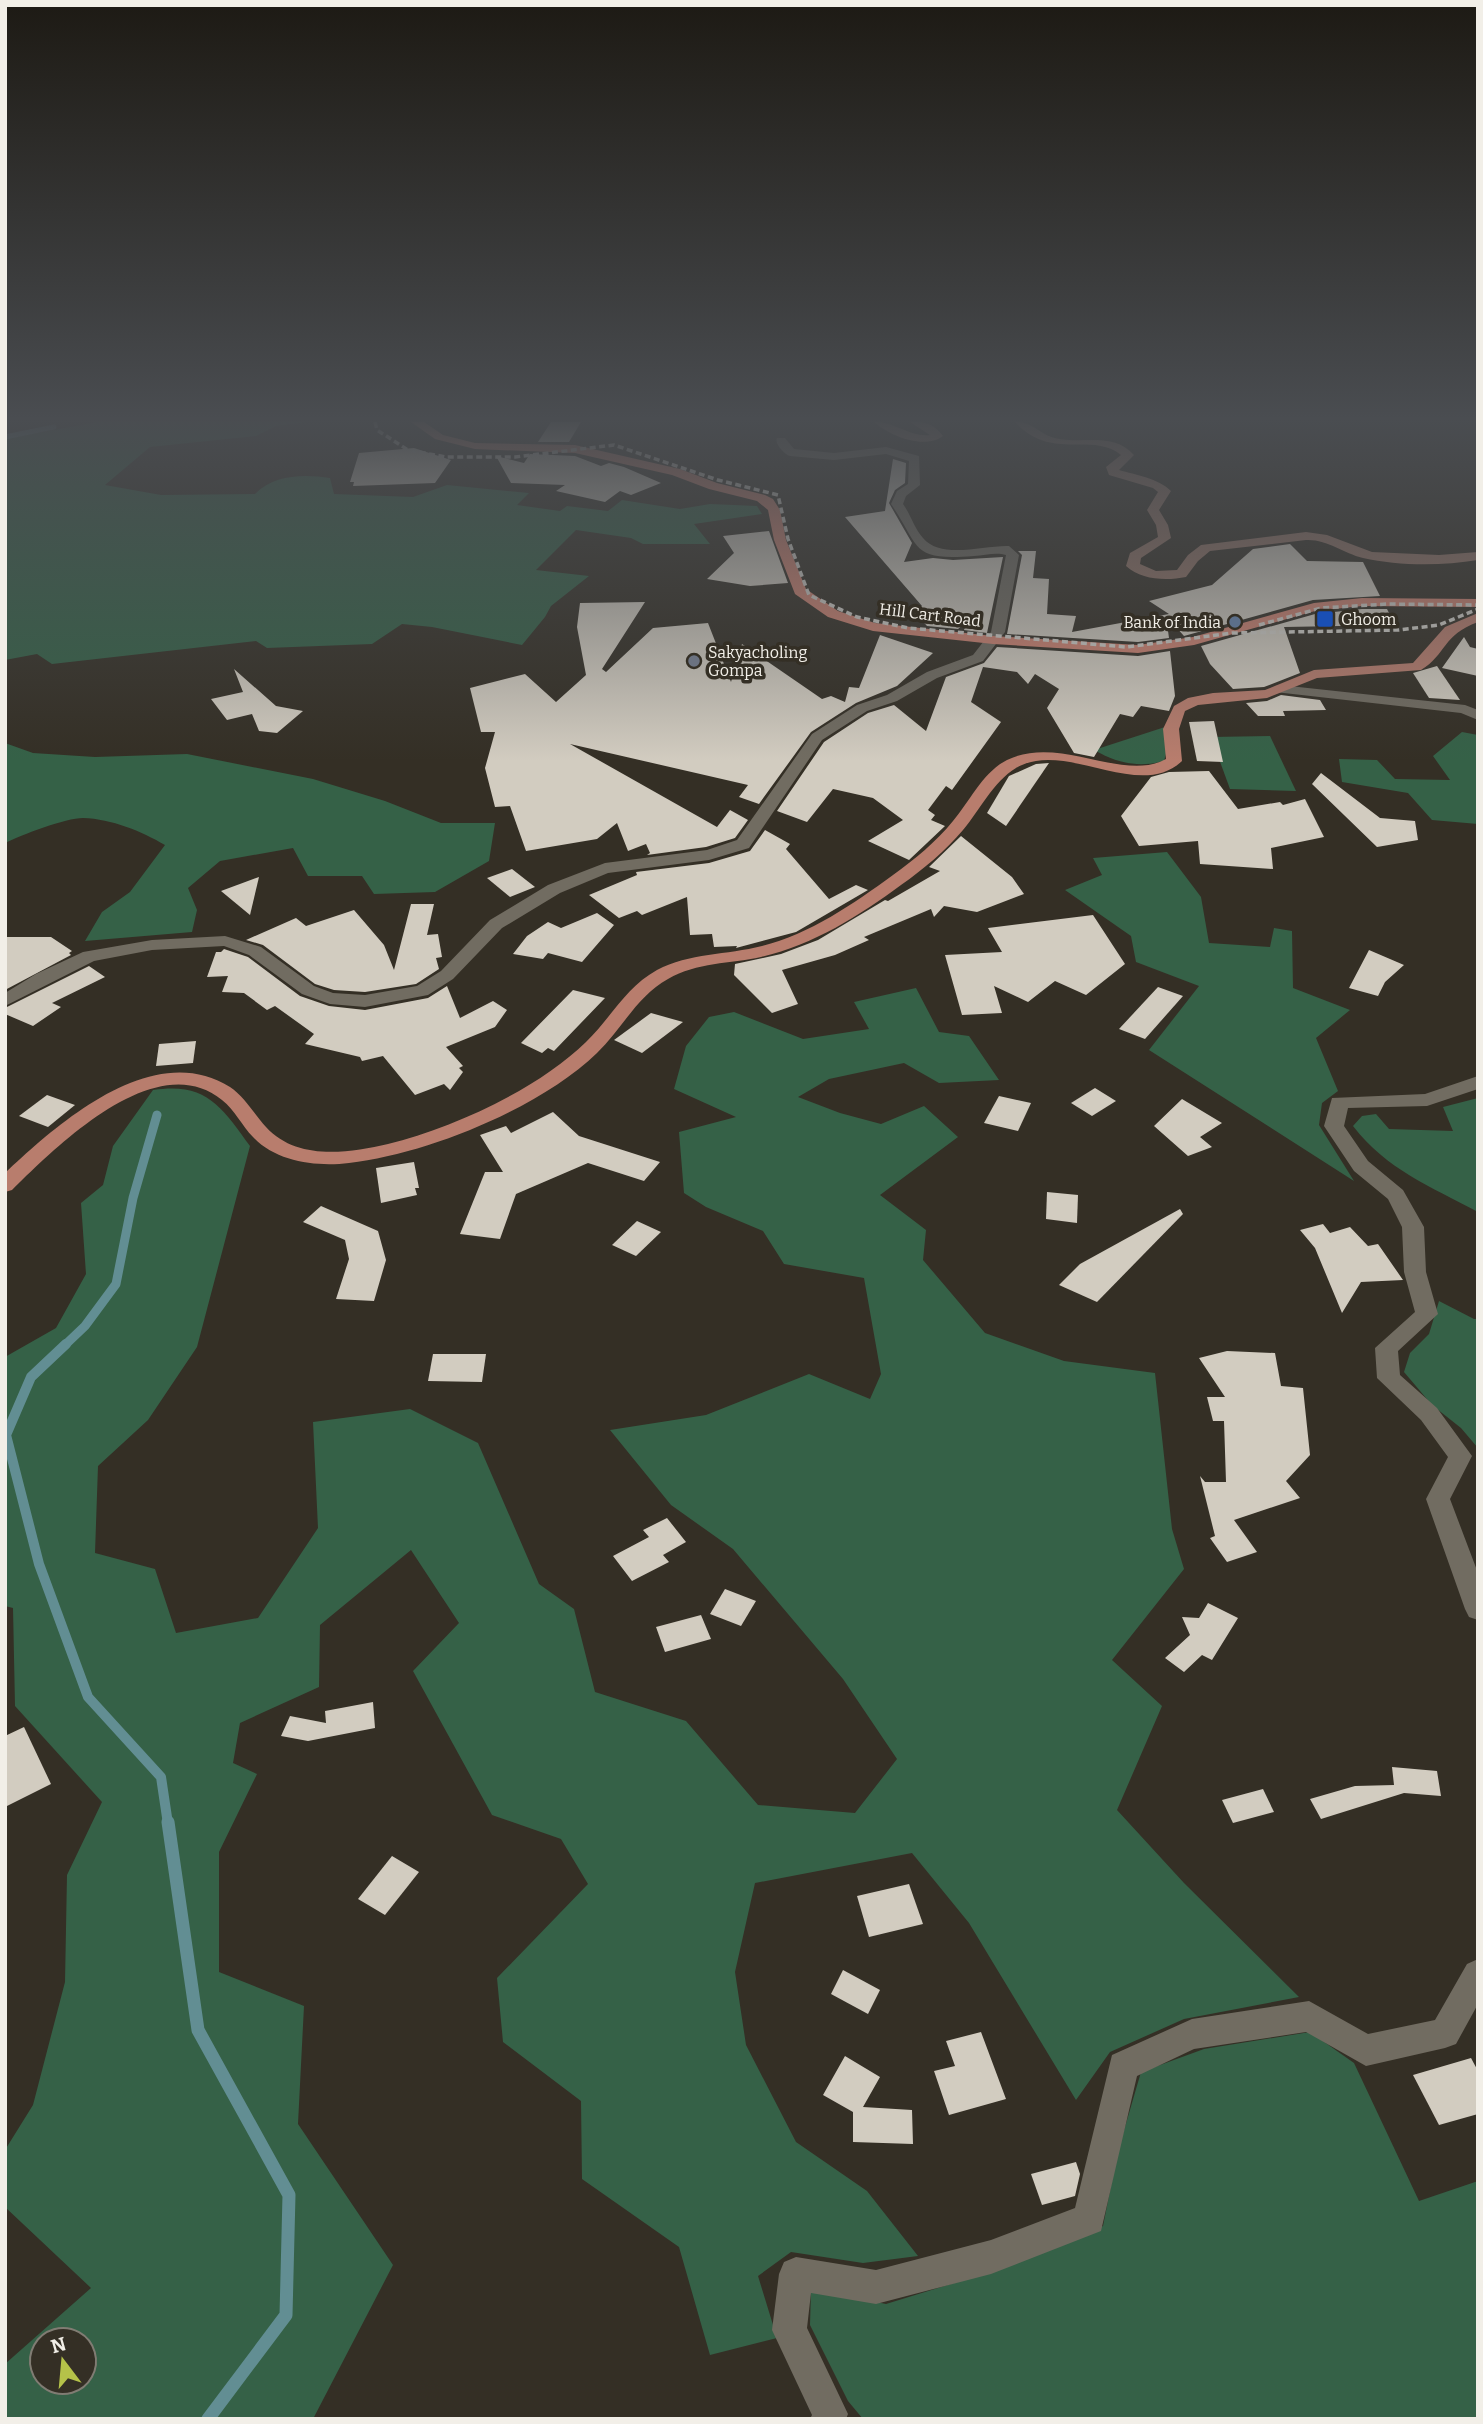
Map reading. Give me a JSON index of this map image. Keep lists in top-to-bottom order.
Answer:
{
  "streets": {
    "highway": ["Hill Cart Road"]
  },
  "places": {
    "transit": ["Ghoom"],
    "other": ["Bank of India", "Sakyacholing Gompa"]
  },
  "north": "top"
}
